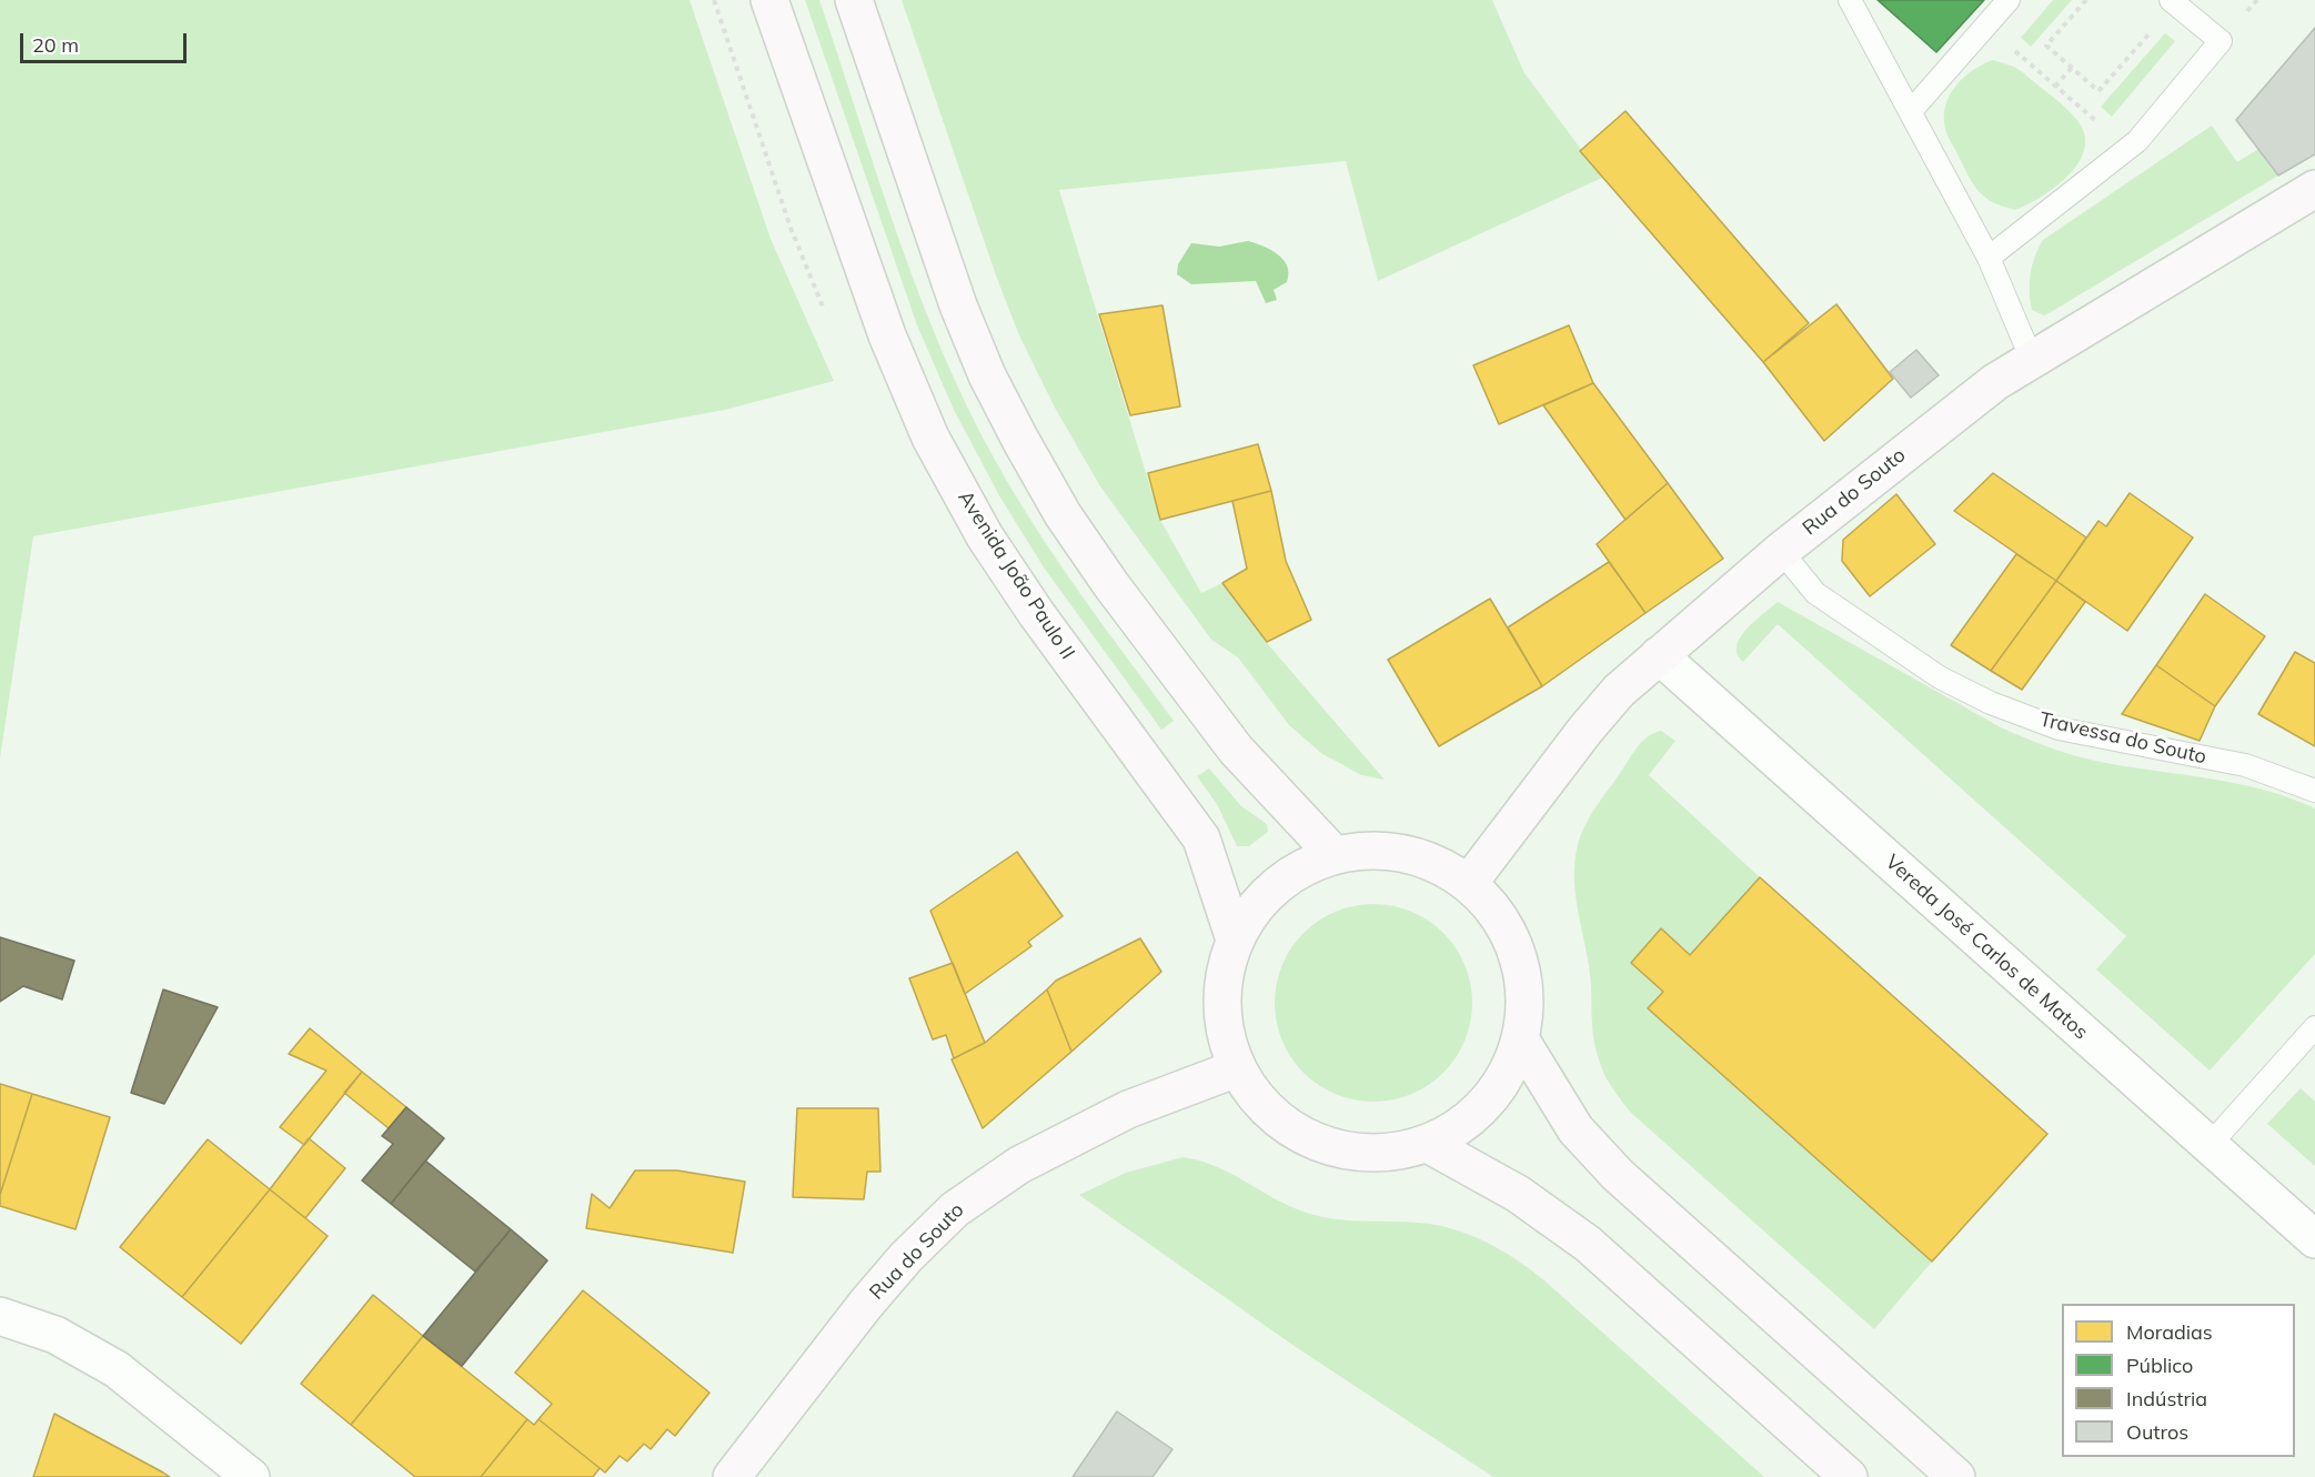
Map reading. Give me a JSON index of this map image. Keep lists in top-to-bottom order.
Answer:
{
  "streets": {
    "main road": ["Rua do Souto", "Avenida João Paulo II"],
    "street": ["Vereda José Carlos de Matos"],
    "lane": ["Travessa do Souto"]
  },
  "crossings": [
    ["Rua do Souto", "Travessa do Souto"],
    ["Rua do Souto", "Vereda José Carlos de Matos"]
  ],
  "legend": [
    "Moradias",
    "Público",
    "Indústria",
    "Outros"
  ],
  "scale_bar": "20 m"
}
